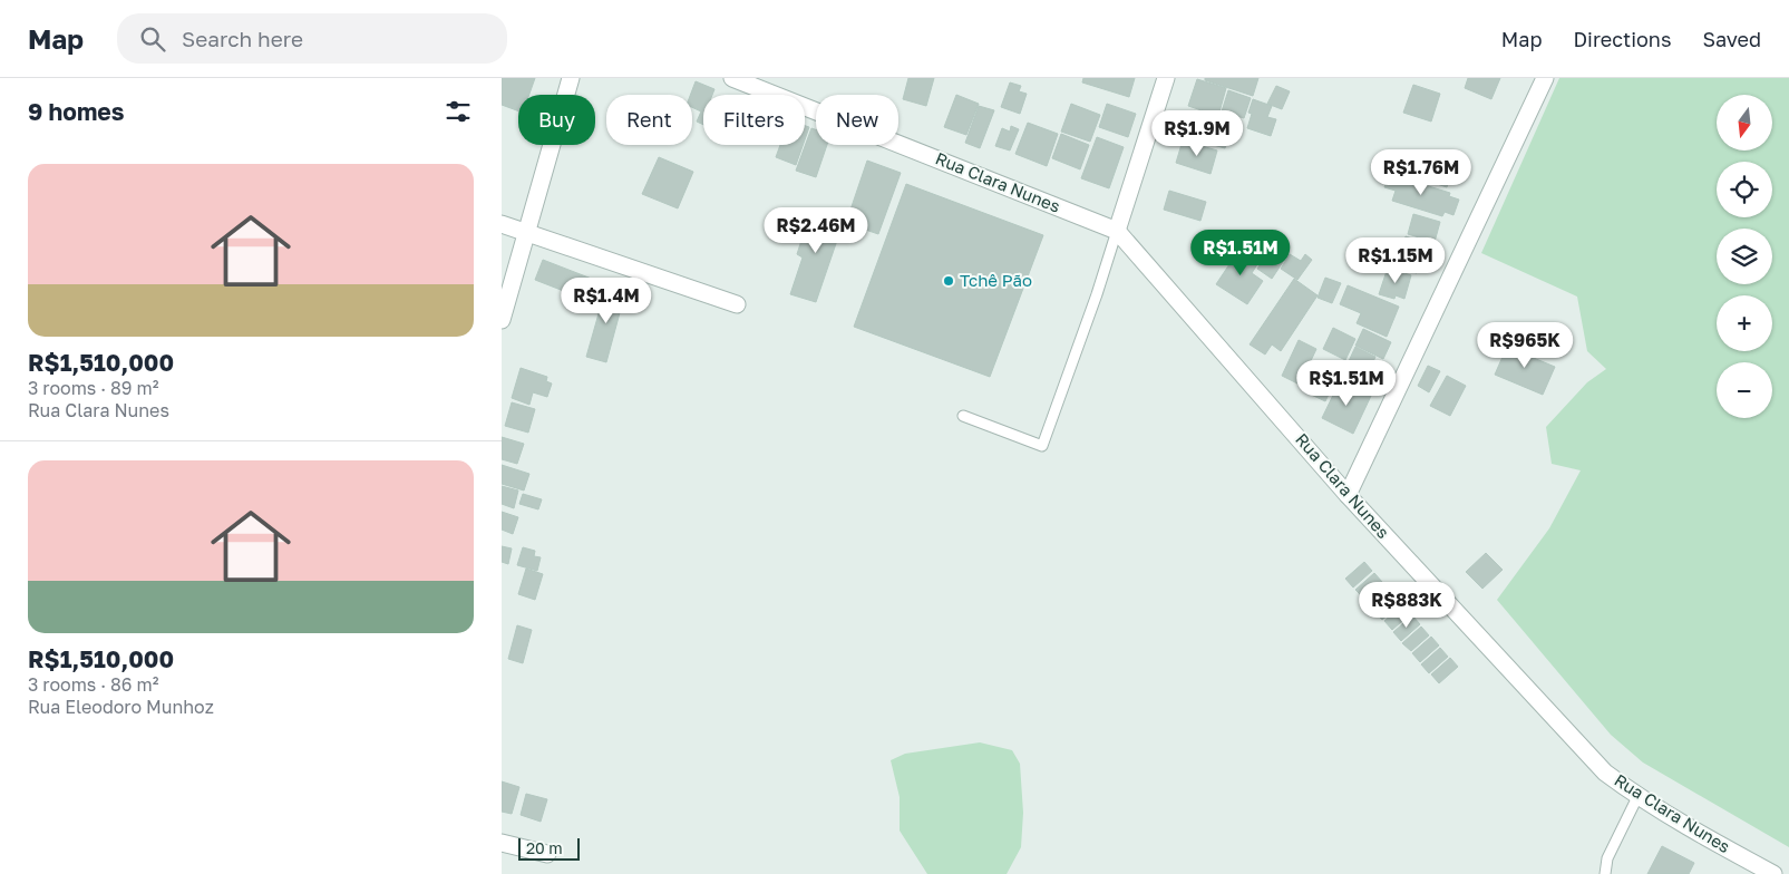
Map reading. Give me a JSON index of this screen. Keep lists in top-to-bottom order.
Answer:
{
  "streets": {
    "street": ["Rua Clara Nunes"]
  },
  "places": ["Tchê Pão"],
  "scale_bar": "20 m",
  "north": "bottom",
  "page": {
    "header": "Map",
    "search": "Search here",
    "nav": ["Map", "Directions", "Saved"],
    "heading": "9 homes",
    "map_buttons": ["+", "−"],
    "chip": [
      "Buy",
      "Rent",
      "Filters",
      "New"
    ],
    "price": [
      "R$1.9M",
      "R$1.76M",
      "R$2.46M",
      "R$1.51M",
      "R$1.15M",
      "R$1.4M",
      "R$965K",
      "R$1.51M",
      "R$883K"
    ],
    "list": [
      {
        "name": "R$1,510,000",
        "note": "3 rooms · 89 m² · Rua Clara Nunes"
      },
      {
        "name": "R$1,510,000",
        "note": "3 rooms · 86 m² · Rua Eleodoro Munhoz"
      }
    ],
    "scale": "20 m"
  }
}
